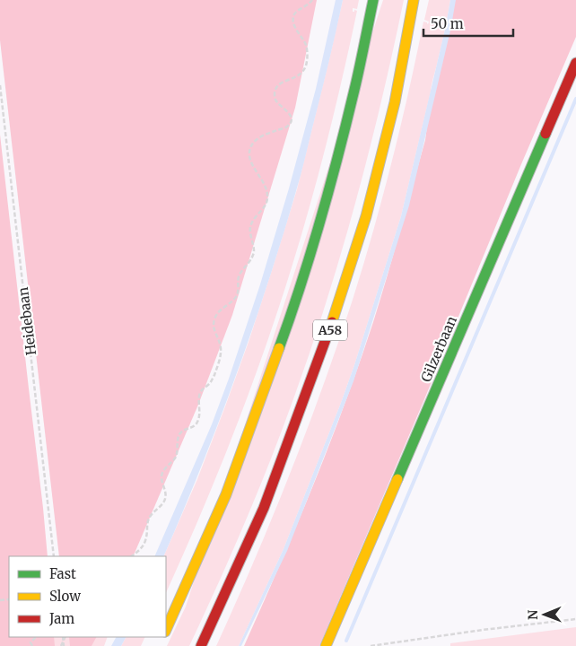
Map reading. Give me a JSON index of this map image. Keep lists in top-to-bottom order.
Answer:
{
  "streets": {
    "main road": ["A58", "Gilzerbaan"],
    "path": ["Heidebaan"]
  },
  "legend": ["Fast", "Slow", "Jam"],
  "scale_bar": "50 m",
  "north": "left"
}
